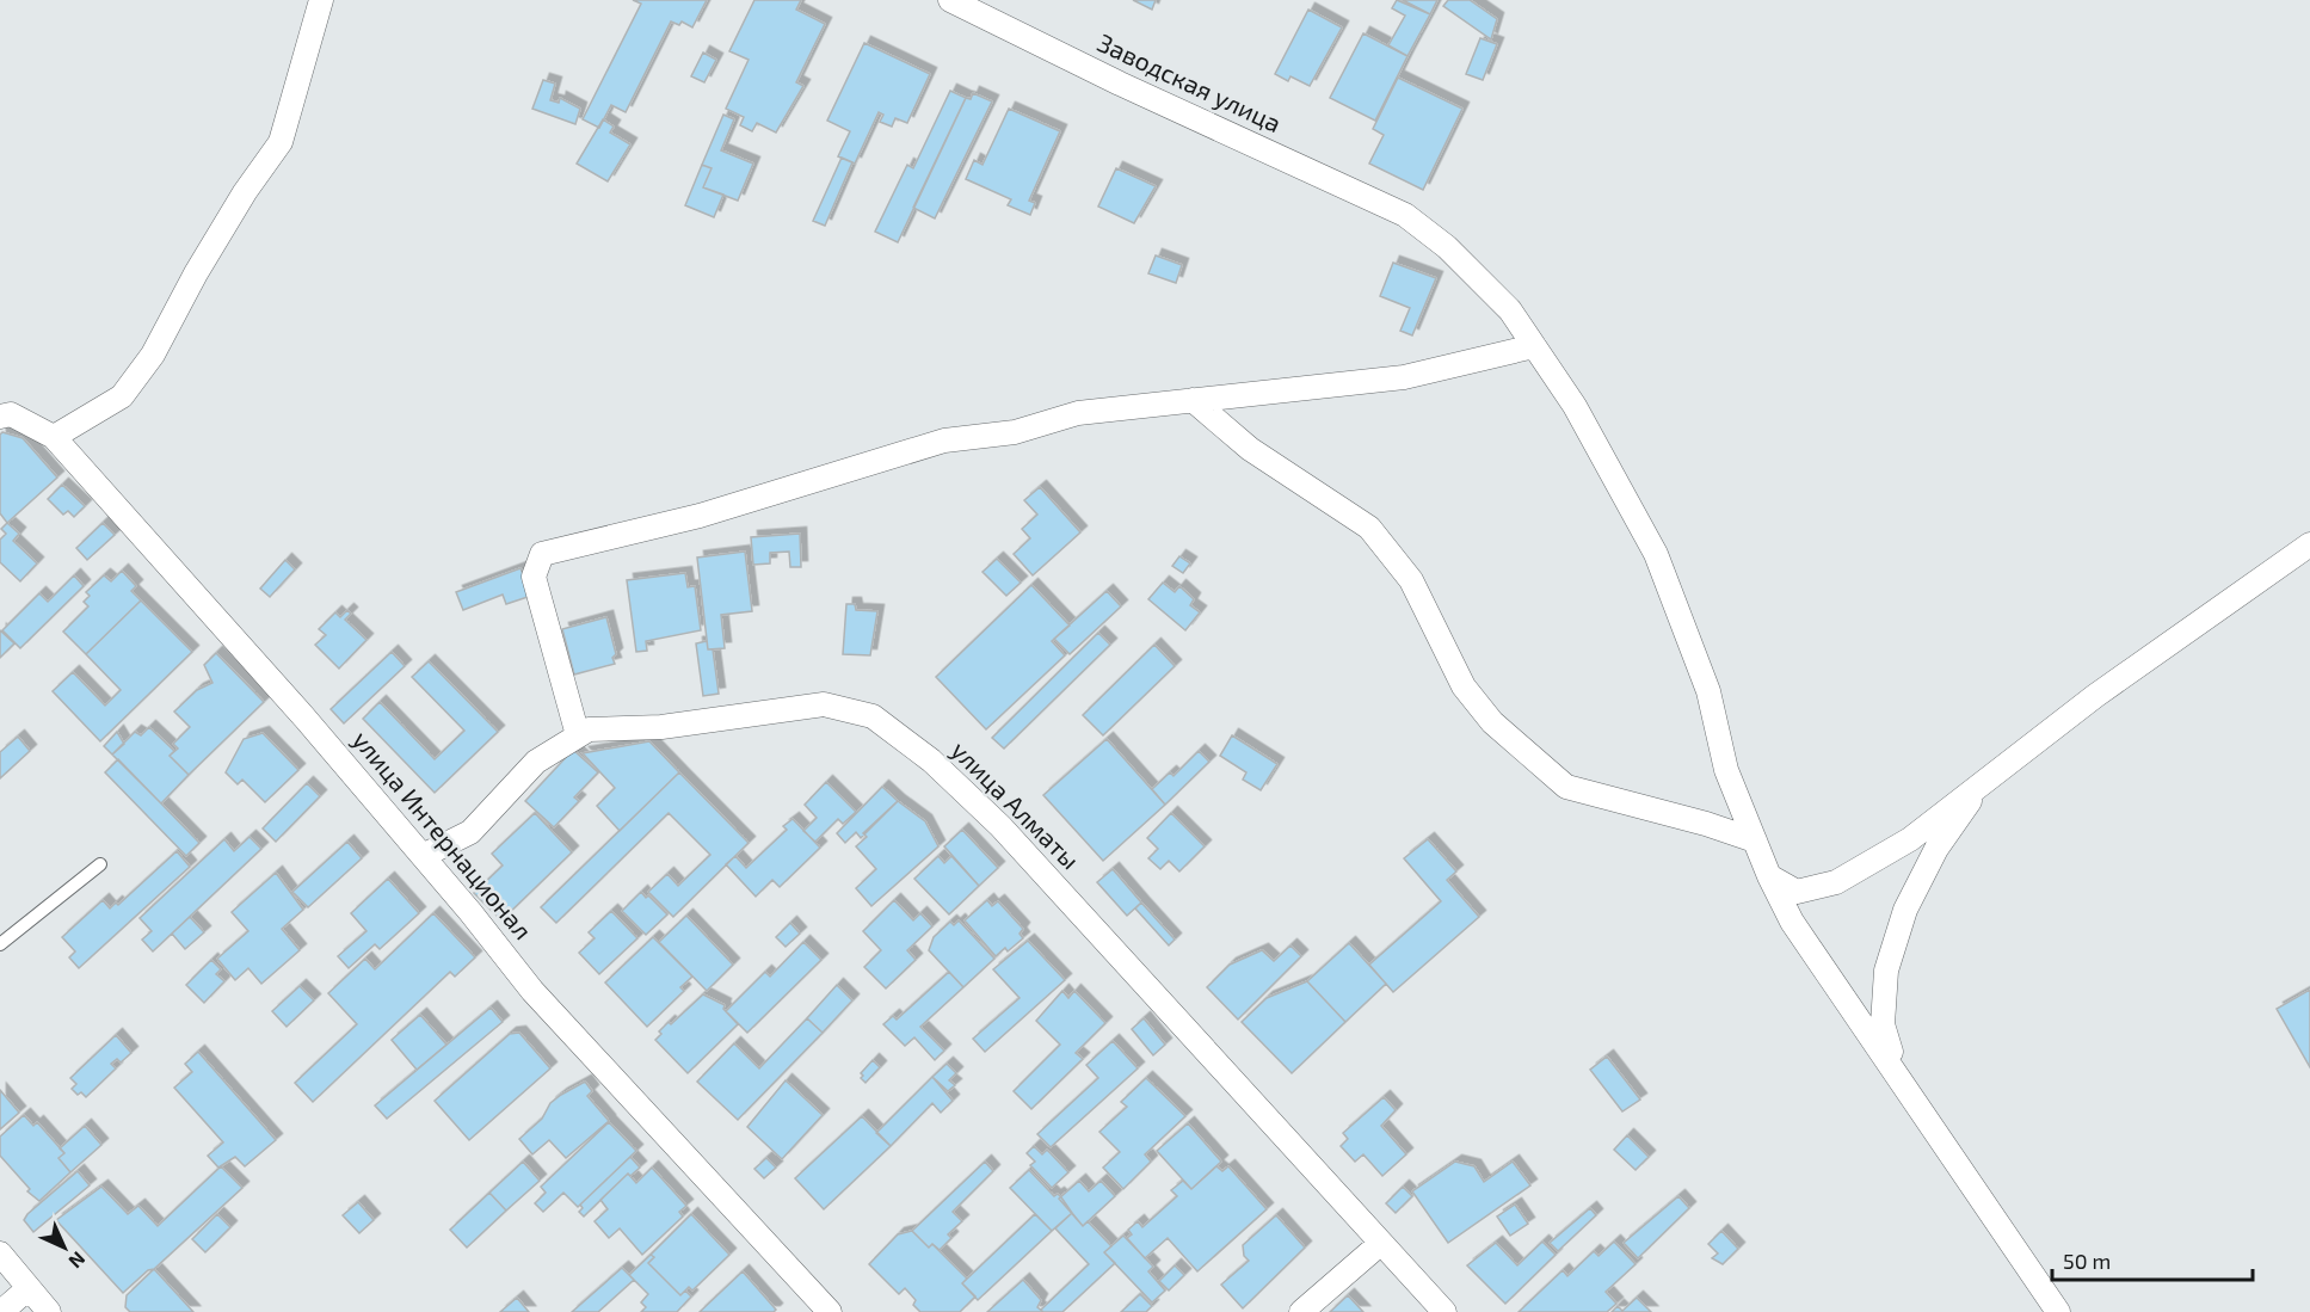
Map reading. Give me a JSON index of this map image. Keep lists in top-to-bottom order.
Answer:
{
  "streets": {
    "street": ["Заводская улица", "улица Алматы", "улица Интернационал"]
  },
  "crossings": [
    ["улица Алматы", "улица Интернационал"]
  ],
  "scale_bar": "50 m",
  "north": "bottom right"
}
